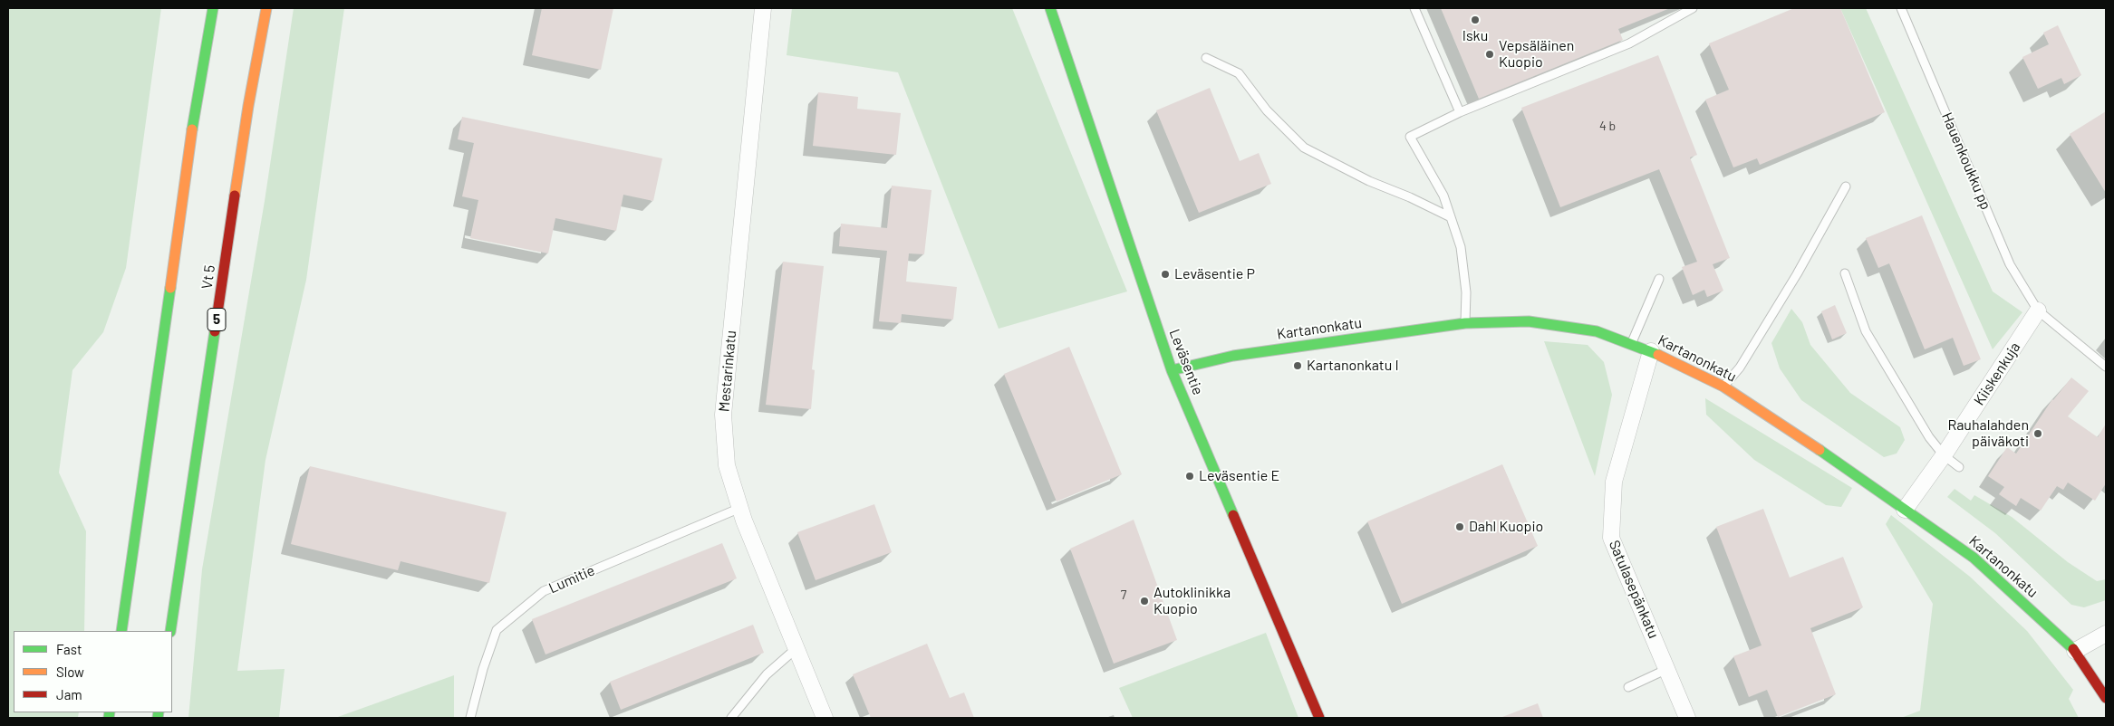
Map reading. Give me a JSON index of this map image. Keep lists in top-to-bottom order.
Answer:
{
  "streets": {
    "main road": [
      "Vt 5",
      "5",
      "Kartanonkatu",
      "Leväsentie"
    ],
    "street": ["Mestarinkatu", "Kiiskenkuja", "Satulasepänkatu"],
    "lane": ["Hauenkoukku pp", "Lumitie"]
  },
  "crossings": [
    ["Hauenkoukku pp", "Kiiskenkuja"],
    ["Kartanonkatu", "Leväsentie"],
    ["Kartanonkatu", "Kiiskenkuja"],
    ["Kartanonkatu", "Satulasepänkatu"],
    ["Mestarinkatu", "Lumitie"]
  ],
  "places": [
    "Isku",
    "Vepsäläinen Kuopio",
    "Leväsentie P",
    "Kartanonkatu I",
    "Rauhalahden päiväkoti",
    "Leväsentie E",
    "Dahl Kuopio",
    "Autoklinikka Kuopio"
  ],
  "house_numbers": ["4 b", "7"],
  "legend": ["Fast", "Slow", "Jam"]
}
